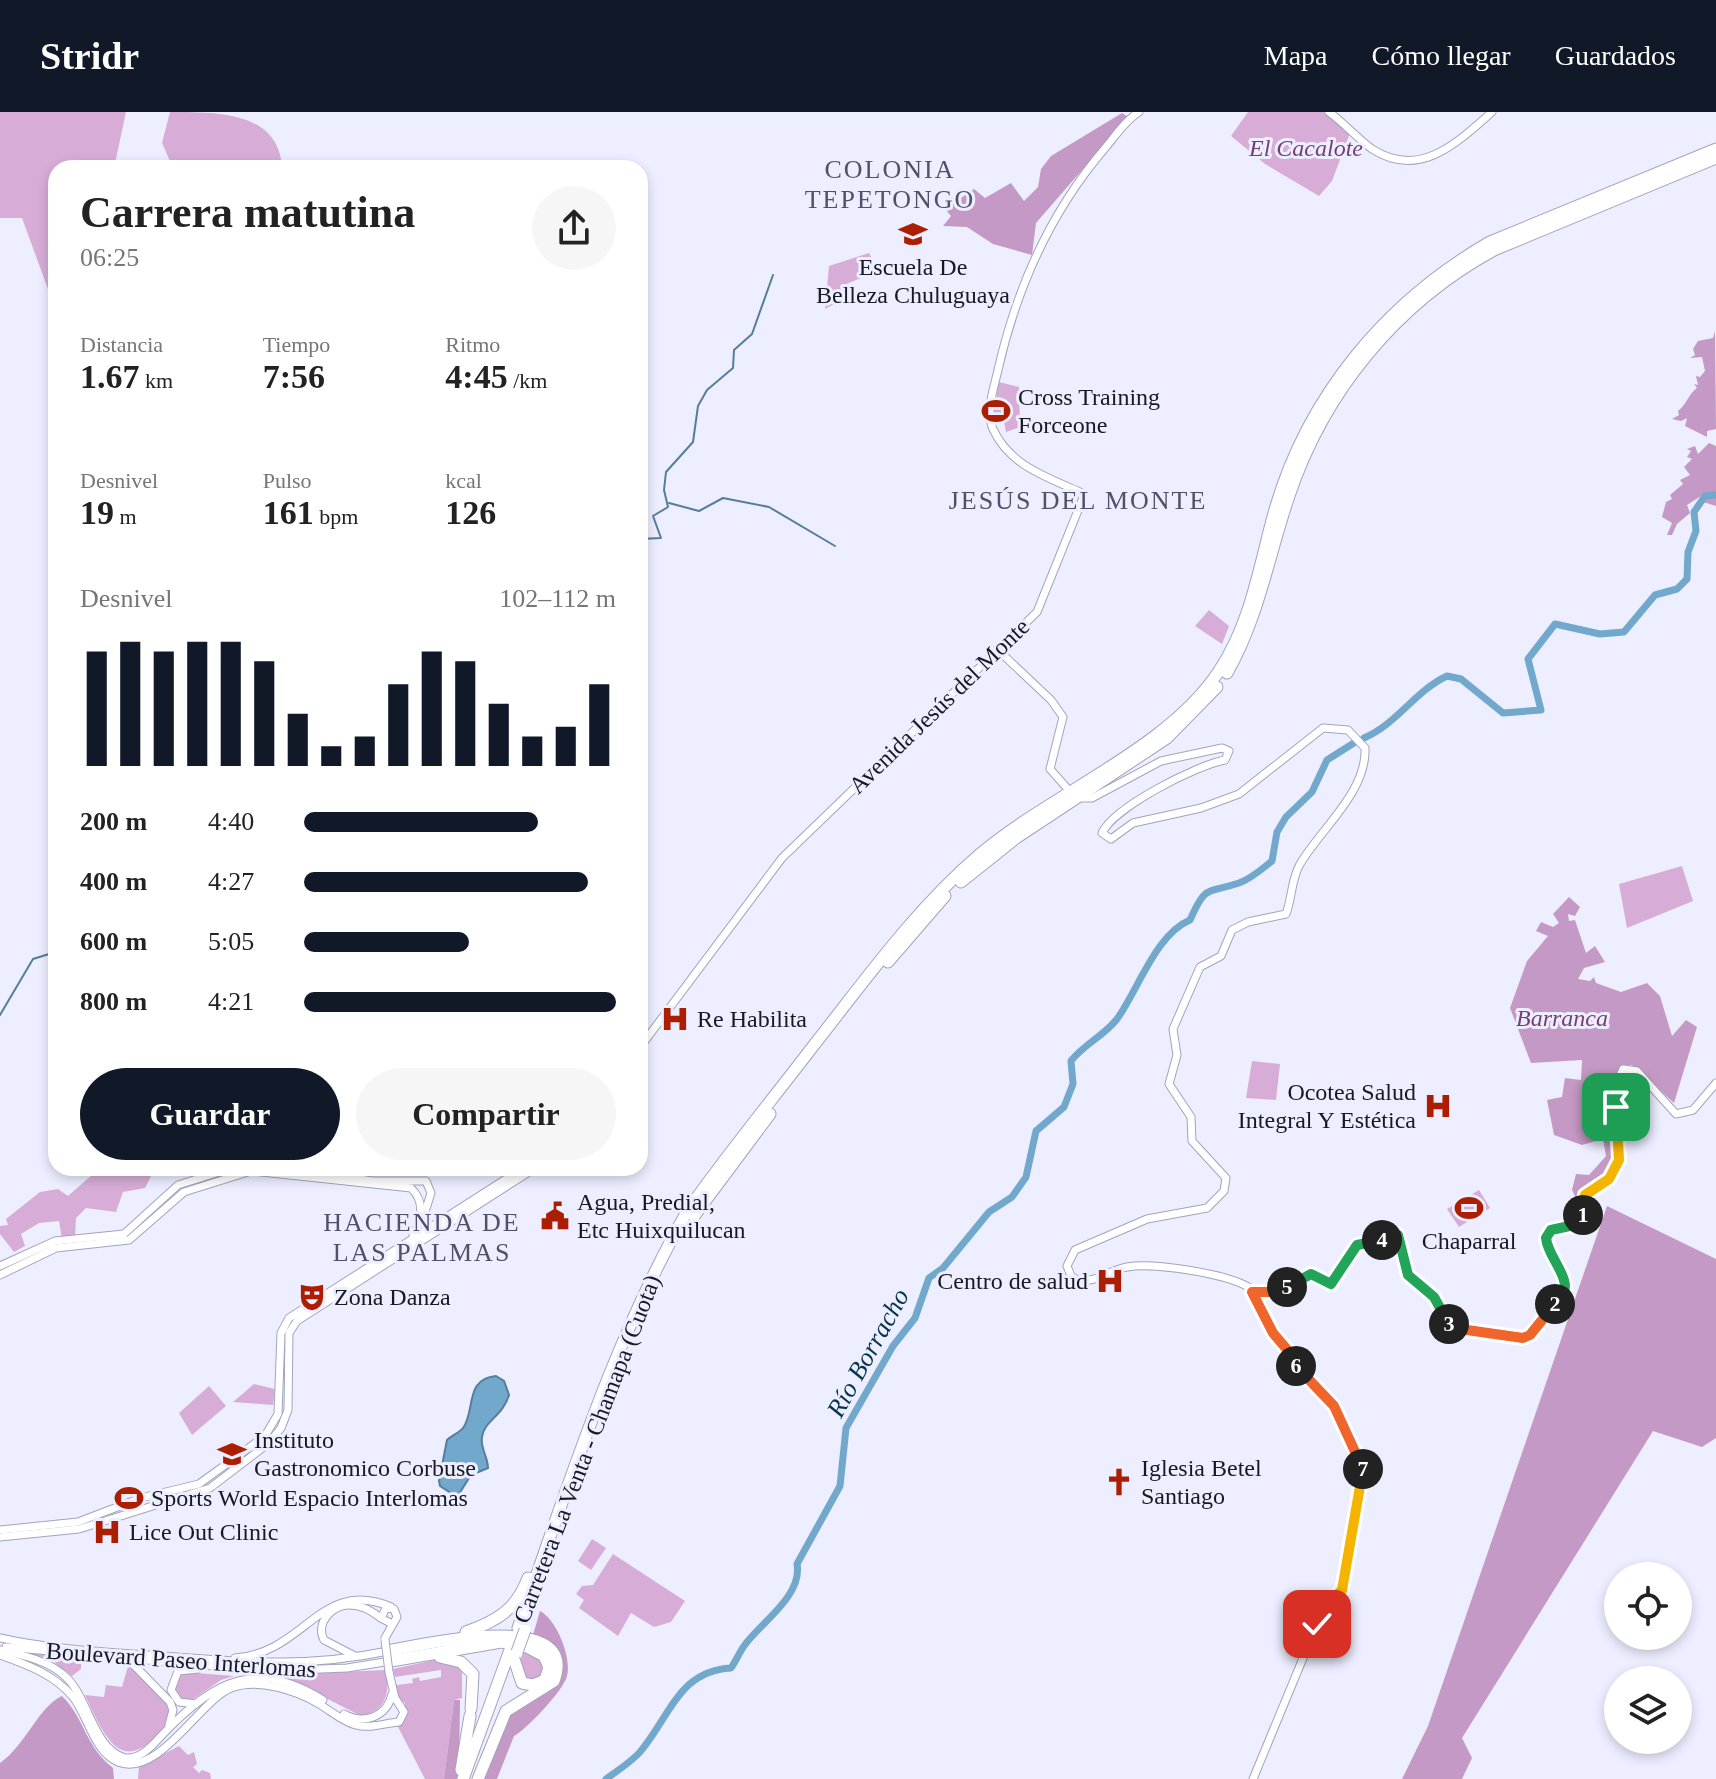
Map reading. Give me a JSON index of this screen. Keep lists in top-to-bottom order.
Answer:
{
  "streets": {
    "highway": ["Carretera La Venta - Chamapa (Cuota)"],
    "main road": ["Avenida Jesús del Monte", "Boulevard Paseo Interlomas"]
  },
  "districts": ["COLONIA TEPETONGO", "JESÚS DEL MONTE", "HACIENDA DE LAS PALMAS"],
  "water": ["Río Borracho"],
  "parks": ["El Cacalote", "Barranca"],
  "places": {
    "school or university": ["Escuela De Belleza Chuluguaya", "Instituto Gastronomico Corbuse"],
    "sports": ["Cross Training Forceone", "Chaparral", "Sports World Espacio Interlomas"],
    "hospital": [
      "Re Habilita",
      "Ocotea Salud Integral Y Estética",
      "Centro de salud",
      "Lice Out Clinic"
    ],
    "public building": ["Agua, Predial, Etc Huixquilucan"],
    "theatre": ["Zona Danza"],
    "church": ["Iglesia Betel Santiago"]
  },
  "page": {
    "header": "Stridr",
    "nav": ["Mapa", "Cómo llegar", "Guardados"],
    "heading": ["Carrera matutina", "06:25"],
    "stats": [
      ["Distancia", "1.67 km"],
      ["Tiempo", "7:56"],
      ["Ritmo", "4:45 /km"],
      ["Desnivel", "19 m"],
      ["Pulso", "161 bpm"],
      ["kcal", "126"]
    ],
    "chart": ["Desnivel", "102–112 m"],
    "list": [
      {
        "name": "200 m",
        "note": "4:40"
      },
      {
        "name": "400 m",
        "note": "4:27"
      },
      {
        "name": "600 m",
        "note": "5:05"
      },
      {
        "name": "800 m",
        "note": "4:21"
      }
    ],
    "buttons": ["Guardar", "Compartir"],
    "pins": [
      "1",
      "4",
      "5",
      "2",
      "3",
      "6",
      "7"
    ]
  }
}
